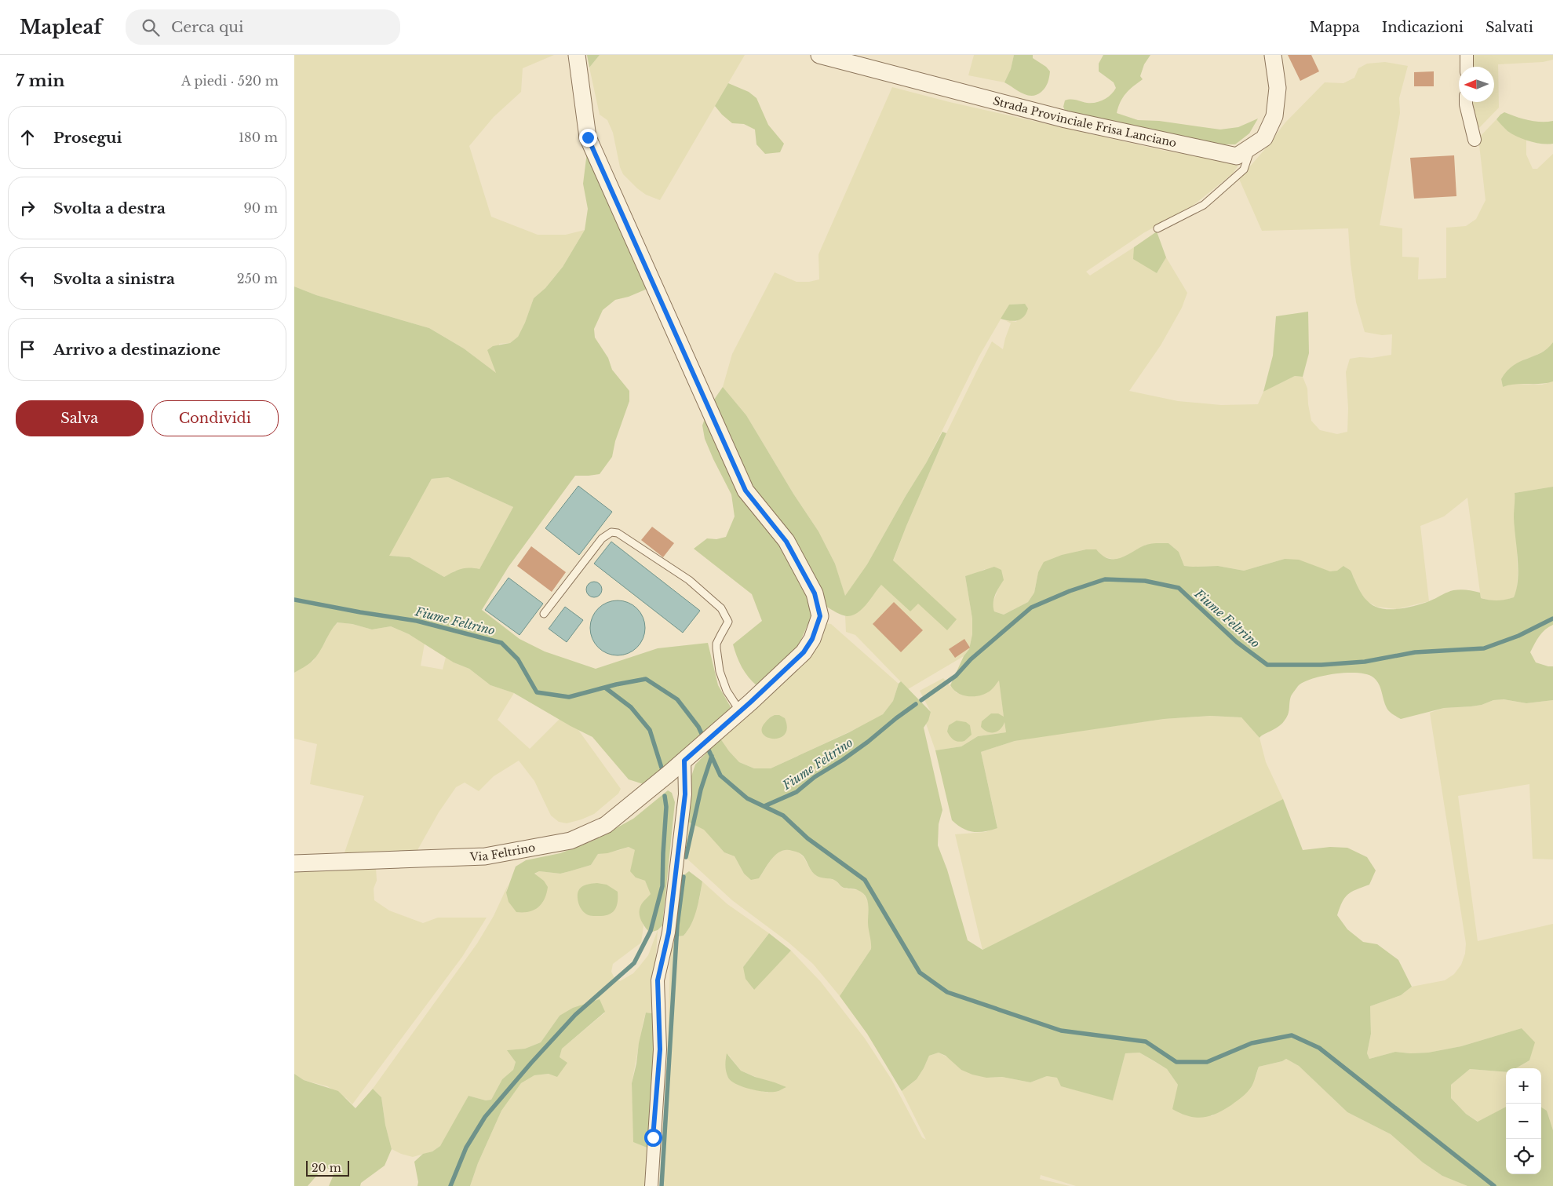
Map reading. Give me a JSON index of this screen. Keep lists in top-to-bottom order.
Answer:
{
  "streets": {
    "street": ["Strada Provinciale Frisa Lanciano", "Via Feltrino"]
  },
  "water": ["Fiume Feltrino"],
  "scale_bar": "20 m",
  "north": "left",
  "page": {
    "header": "Mapleaf",
    "search": "Cerca qui",
    "nav": ["Mappa", "Indicazioni", "Salvati"],
    "heading": ["7 min", "A piedi · 520 m"],
    "list": [
      ["Prosegui", "180 m"],
      ["Svolta a destra", "90 m"],
      ["Svolta a sinistra", "250 m"],
      "Arrivo a destinazione"
    ],
    "buttons": ["Salva", "Condividi"],
    "map_buttons": ["+", "−"],
    "scale": "20 m"
  }
}
